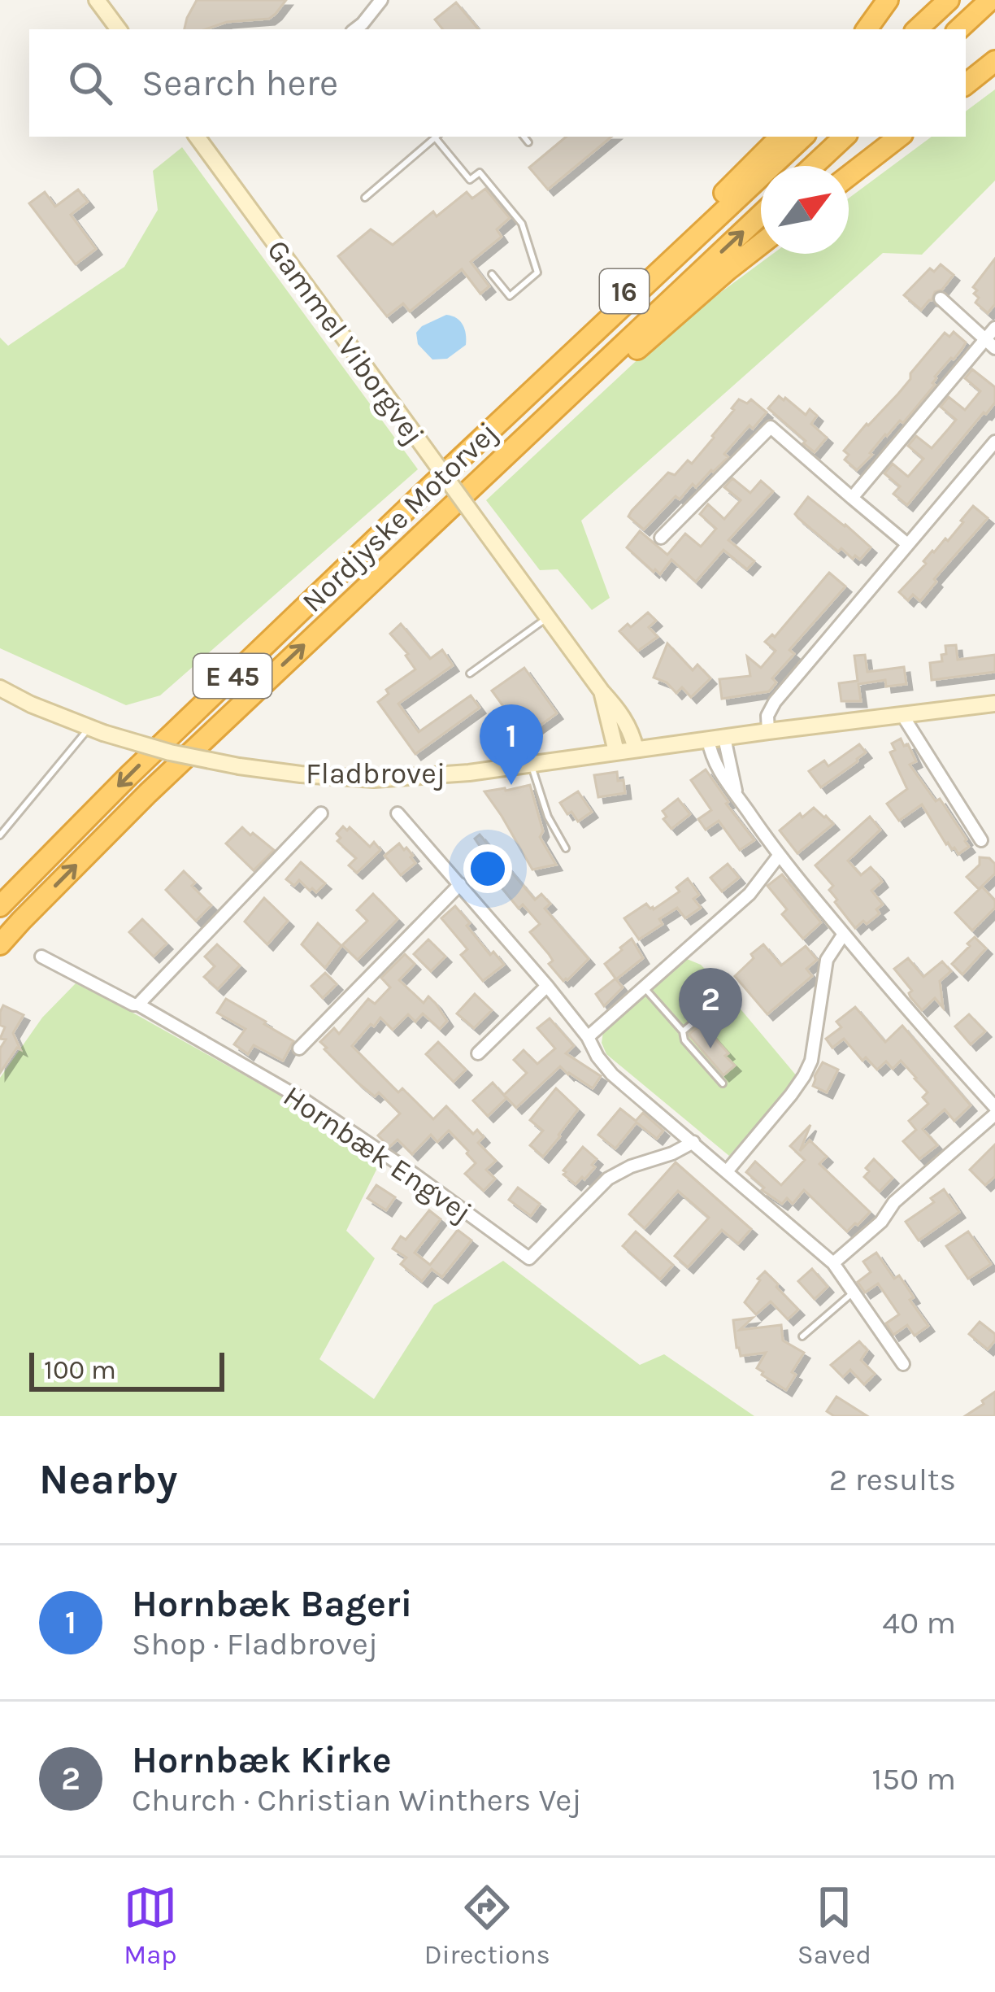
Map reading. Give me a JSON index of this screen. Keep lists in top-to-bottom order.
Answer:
{
  "streets": {
    "highway": ["16", "Nordjyske Motorvej", "E 45"],
    "main road": ["Gammel Viborgvej", "Fladbrovej"],
    "street": ["Hornbæk Engvej"]
  },
  "crossings": [
    ["16", "Nordjyske Motorvej"],
    ["Gammel Viborgvej", "Fladbrovej"]
  ],
  "scale_bar": "100 m",
  "north": "top right",
  "page": {
    "search": "Search here",
    "pins": ["1", "2"],
    "scale": "100 m",
    "heading": ["Nearby", "2 results"],
    "list": [
      {
        "mark": "1",
        "name": "Hornbæk Bageri",
        "note": "Shop · Fladbrovej",
        "value": "40 m"
      },
      {
        "mark": "2",
        "name": "Hornbæk Kirke",
        "note": "Church · Christian Winthers Vej",
        "value": "150 m"
      }
    ],
    "nav": ["Map", "Directions", "Saved"]
  }
}
